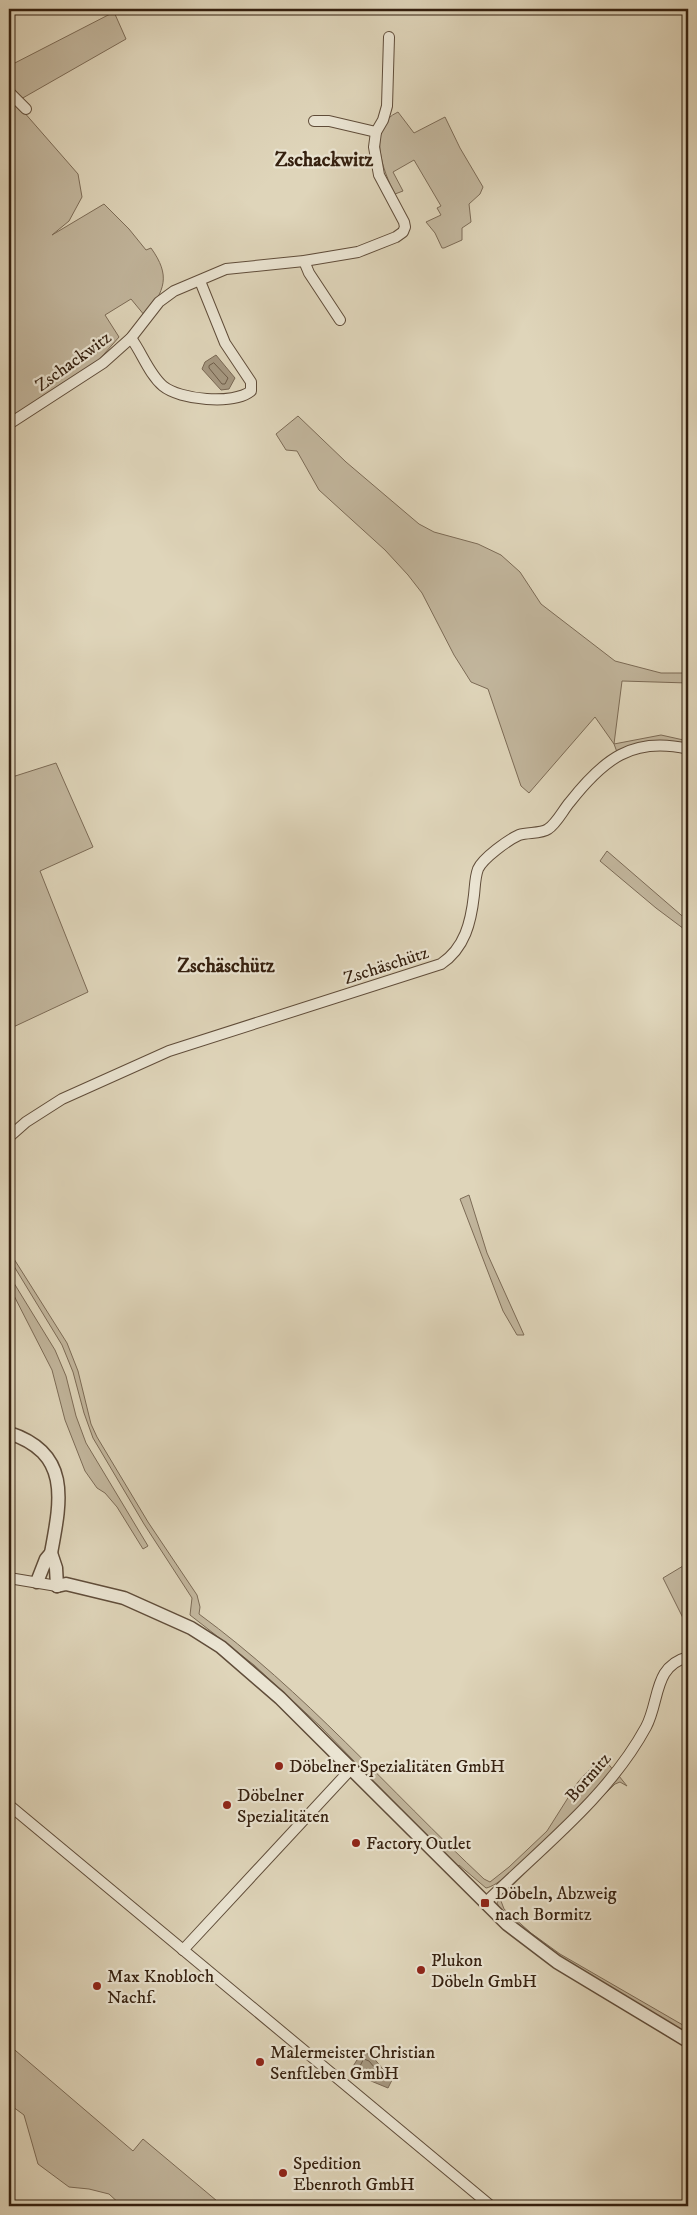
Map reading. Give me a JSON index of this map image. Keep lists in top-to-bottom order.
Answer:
{
  "streets": {
    "street": ["Zschackwitz", "Zschäschütz", "Bormitz"]
  },
  "districts": ["Zschackwitz", "Zschäschütz"],
  "places": {
    "other": [
      "Döbelner Spezialitäten GmbH",
      "Döbelner Spezialitäten",
      "Factory Outlet",
      "Plukon Döbeln GmbH",
      "Max Knobloch Nachf.",
      "Malermeister Christian Senftleben GmbH",
      "Spedition Ebenroth GmbH"
    ],
    "transit": ["Döbeln, Abzweig nach Bormitz"]
  }
}
